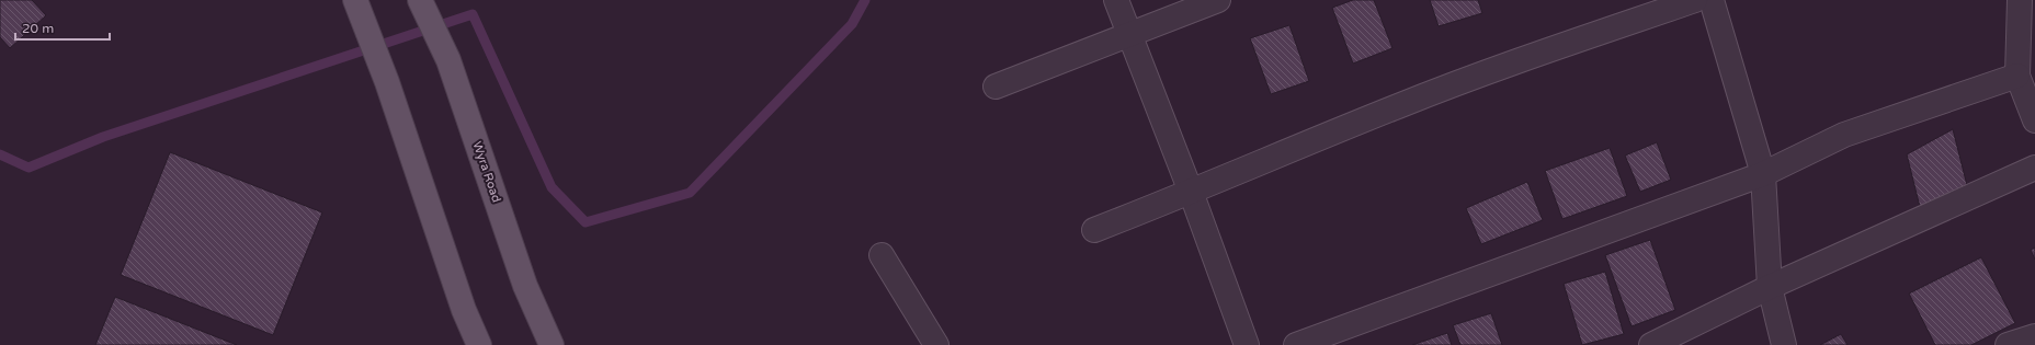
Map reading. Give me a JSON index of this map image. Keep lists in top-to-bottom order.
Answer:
{
  "streets": {
    "main road": ["Wyra Road"]
  },
  "scale_bar": "20 m"
}
